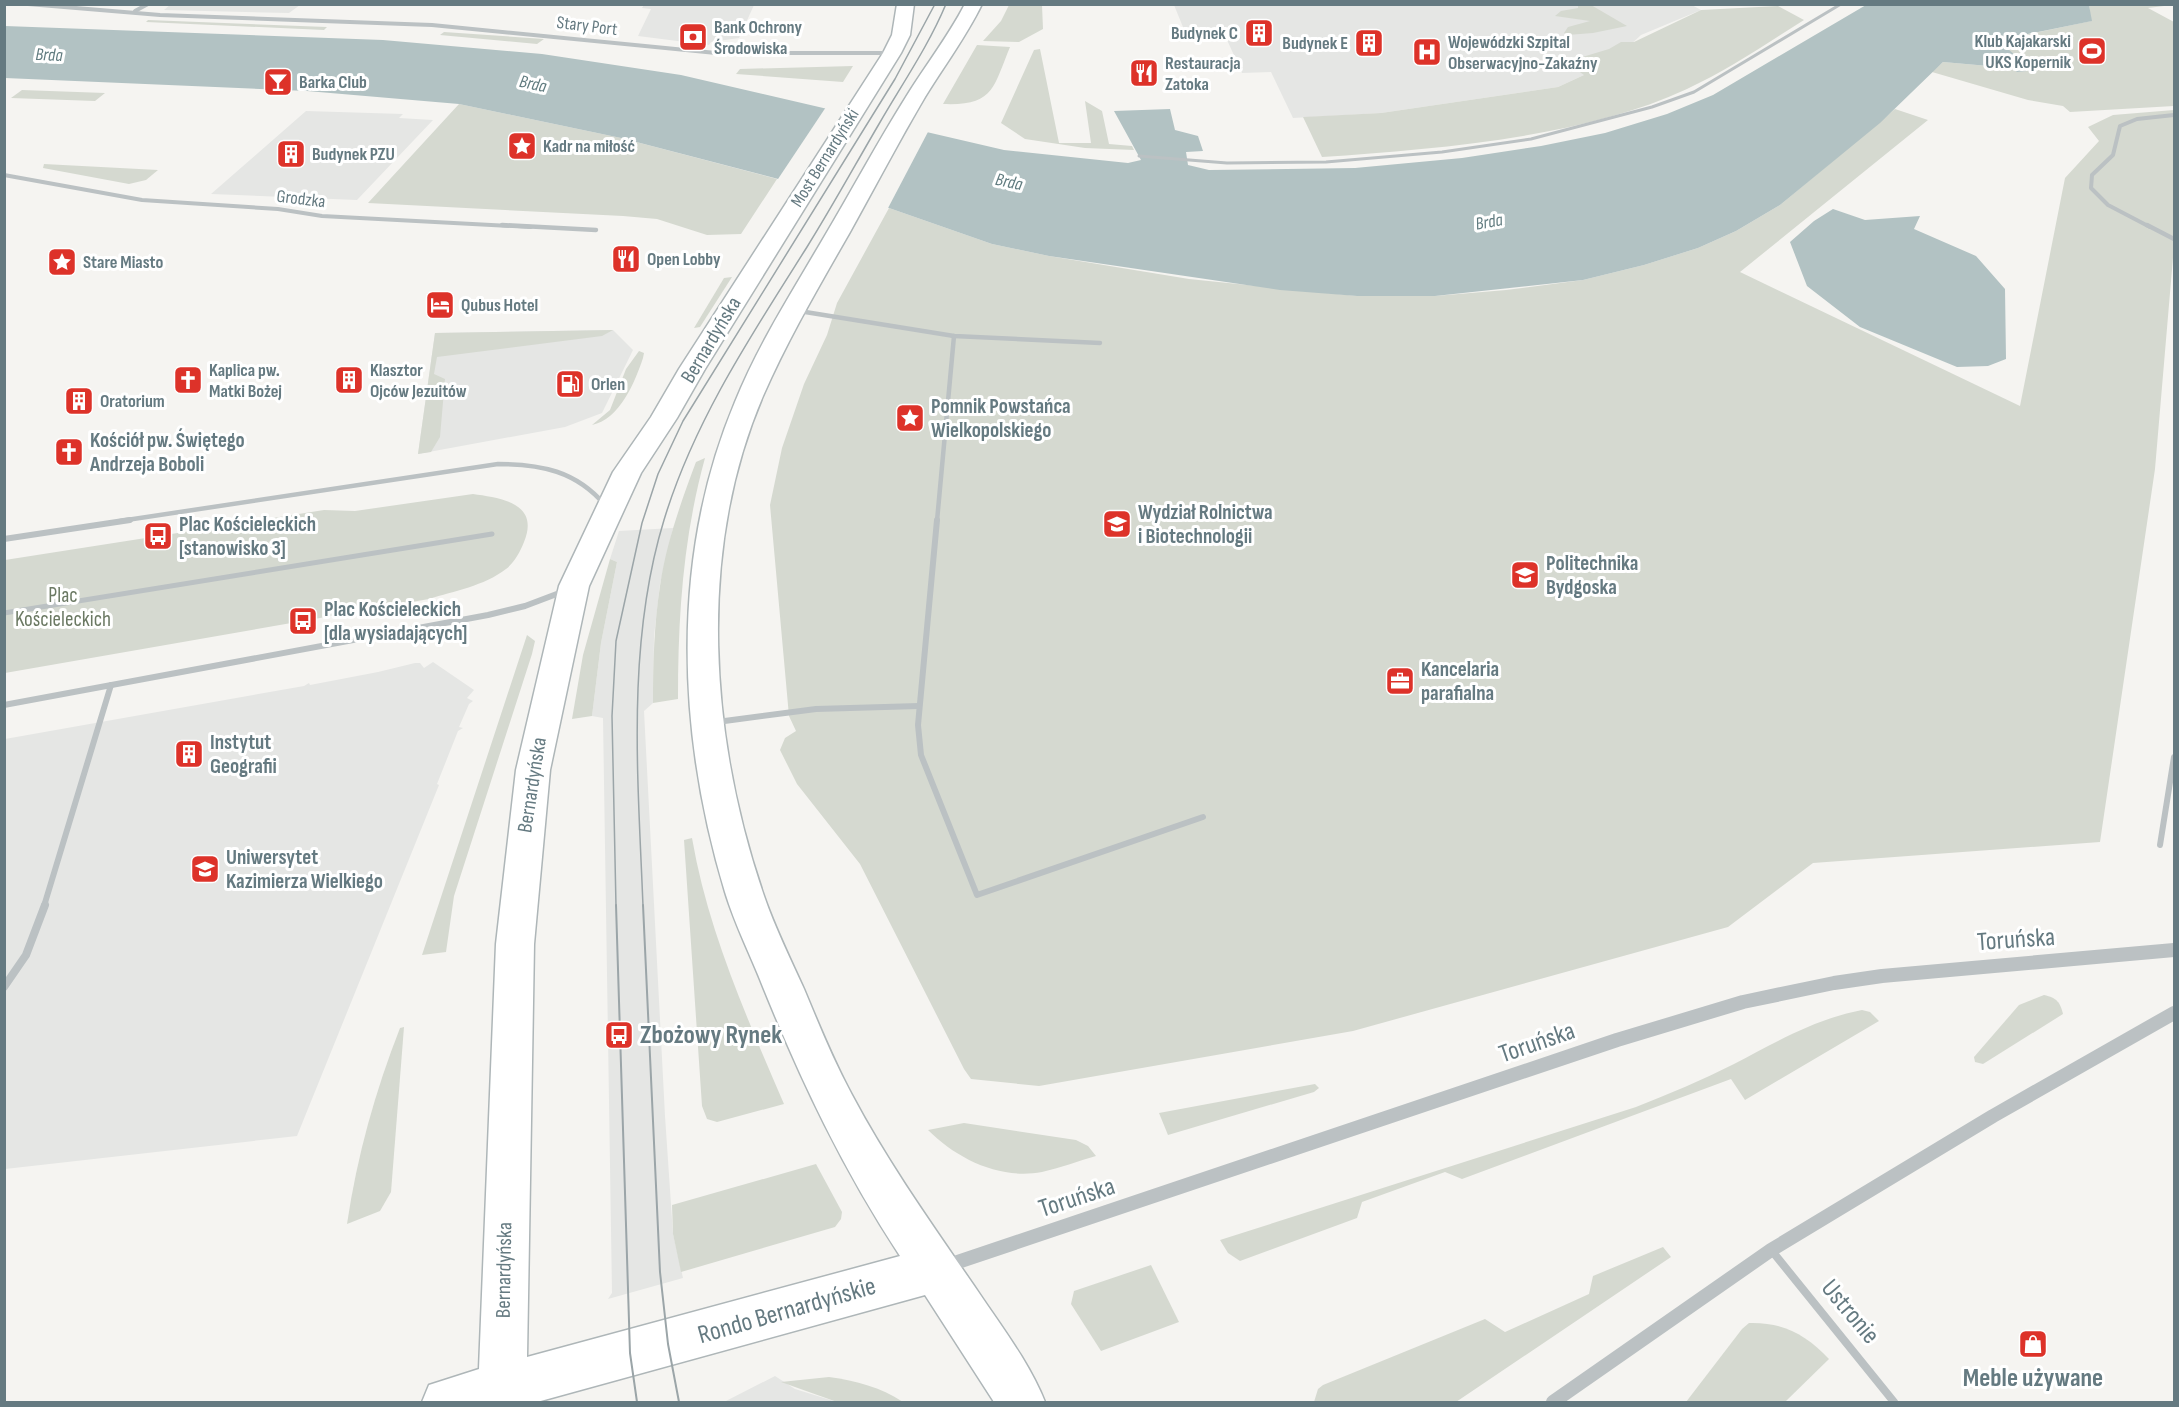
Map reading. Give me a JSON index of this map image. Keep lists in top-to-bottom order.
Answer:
{
  "streets": {
    "main road": ["Most Bernardyński", "Bernardyńska", "Rondo Bernardyńskie"],
    "street": [
      "Stary Port",
      "Grodzka",
      "Toruńska",
      "Ustronie"
    ]
  },
  "crossings": [
    ["Stary Port", "Most Bernardyński"],
    ["Most Bernardyński", "Bernardyńska"],
    ["Bernardyńska", "Rondo Bernardyńskie"],
    ["Toruńska", "Rondo Bernardyńskie"]
  ],
  "water": ["Brda"],
  "parks": ["Plac Kościeleckich"],
  "places": {
    "building": [
      "Budynek C",
      "Budynek E",
      "Budynek PZU",
      "Klasztor Ojców Jezuitów",
      "Oratorium",
      "Instytut Geografii"
    ],
    "bank": ["Bank Ochrony Środowiska"],
    "sports": ["Klub Kajakarski UKS Kopernik"],
    "hospital": ["Wojewódzki Szpital Obserwacyjno-Zakaźny"],
    "restaurant": ["Restauracja Zatoka", "Open Lobby"],
    "bar": ["Barka Club"],
    "place": ["Kadr na miłość", "Stare Miasto", "Pomnik Powstańca Wielkopolskiego"],
    "hotel": ["Qubus Hotel"],
    "church": ["Kaplica pw. Matki Bożej", "Kościół pw. Świętego Andrzeja Boboli"],
    "fuel station": ["Orlen"],
    "school or university": ["Wydział Rolnictwa i Biotechnologii", "Politechnika Bydgoska", "Uniwersytet Kazimierza Wielkiego"],
    "bus stop": ["Plac Kościeleckich [stanowisko 3]", "Plac Kościeleckich [dla wysiadających]", "Zbożowy Rynek"],
    "office": ["Kancelaria parafialna"],
    "shop": ["Meble używane"]
  }
}
